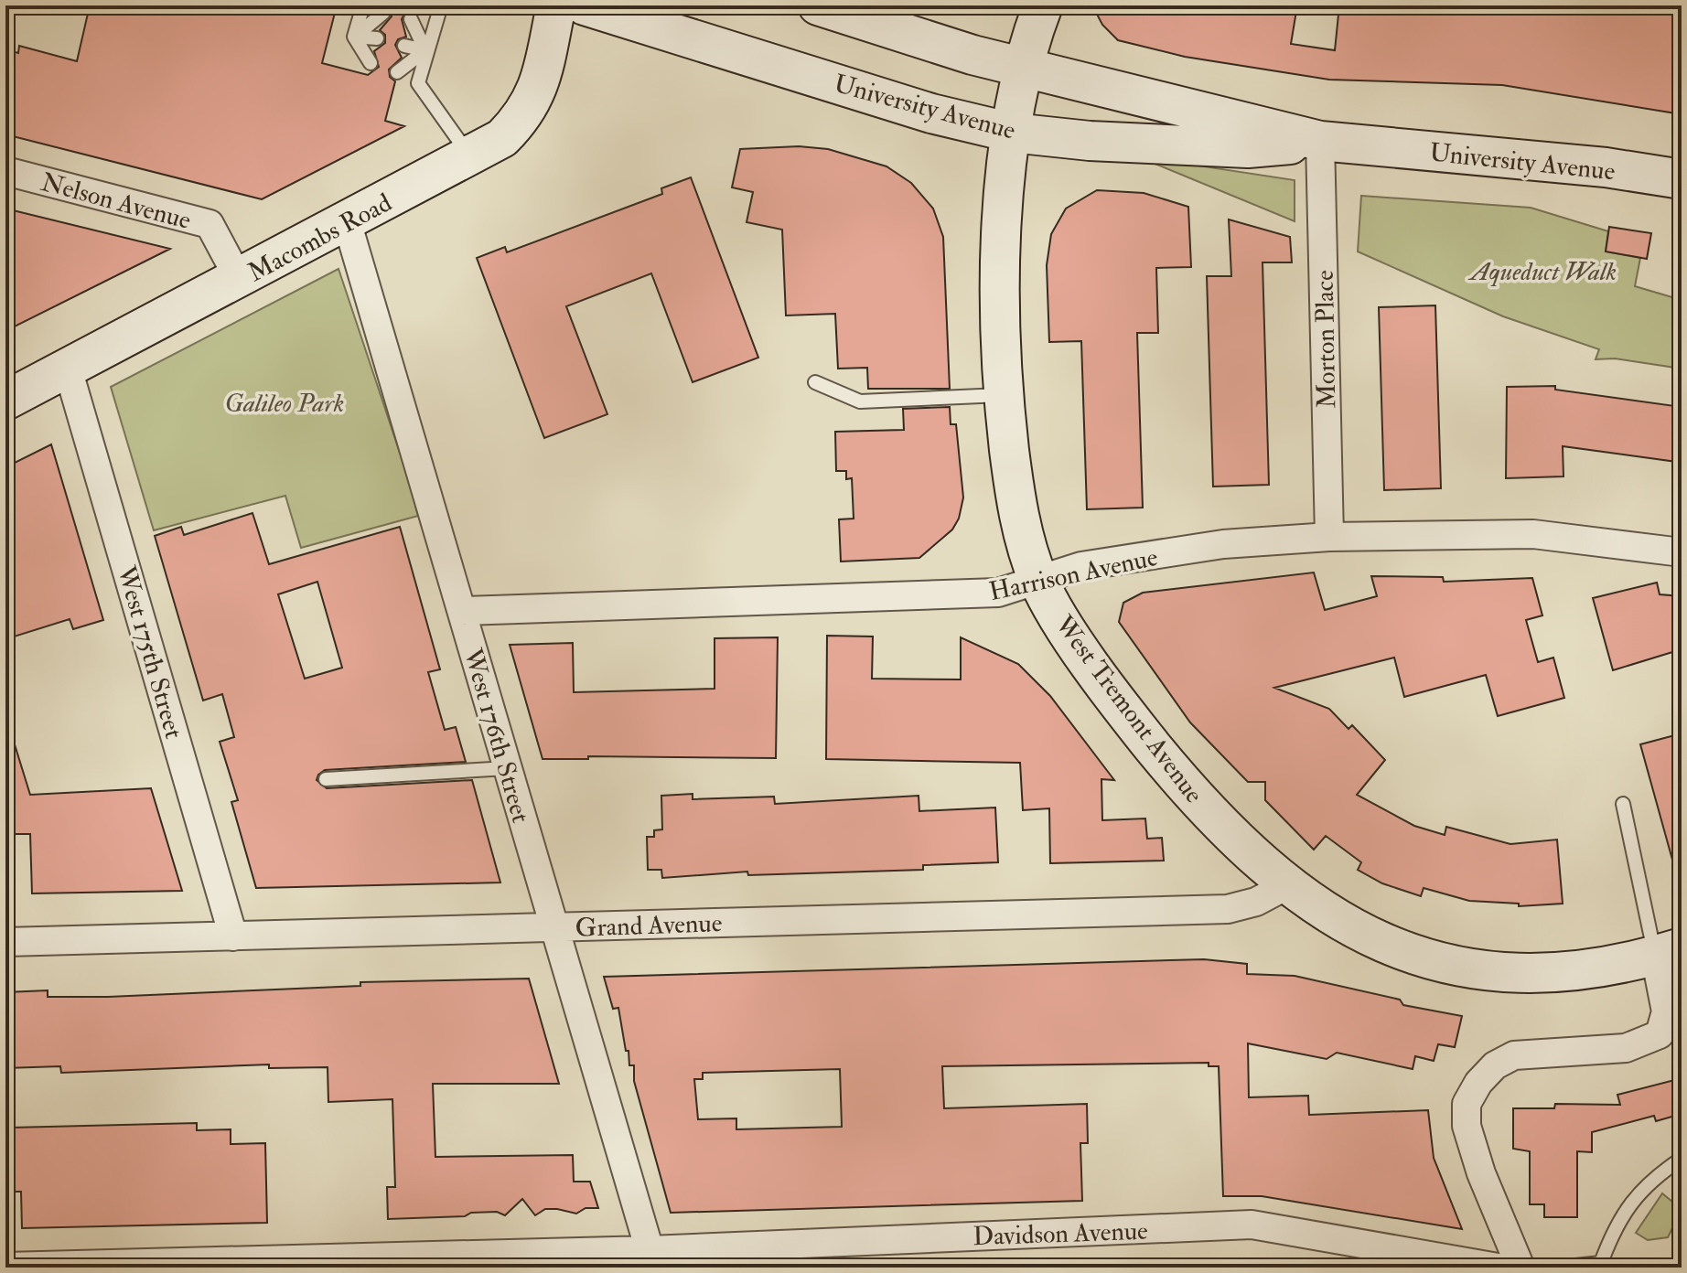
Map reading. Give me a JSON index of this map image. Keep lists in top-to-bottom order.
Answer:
{
  "streets": {
    "main road": ["University Avenue", "Macombs Road", "West Tremont Avenue"],
    "street": [
      "Nelson Avenue",
      "Morton Place",
      "Harrison Avenue",
      "West 175th Street",
      "West 176th Street",
      "Grand Avenue",
      "Davidson Avenue"
    ]
  },
  "crossings": [
    ["University Avenue", "Morton Place"],
    ["University Avenue", "West Tremont Avenue"],
    ["Nelson Avenue", "Macombs Road"],
    ["Macombs Road", "West 175th Street"],
    ["Macombs Road", "West 176th Street"],
    ["Morton Place", "Harrison Avenue"],
    ["Harrison Avenue", "West Tremont Avenue"],
    ["Harrison Avenue", "West 176th Street"],
    ["West 175th Street", "Grand Avenue"],
    ["West Tremont Avenue", "Grand Avenue"],
    ["West 176th Street", "Grand Avenue"],
    ["West 176th Street", "Davidson Avenue"]
  ],
  "parks": ["Aqueduct Walk", "Galileo Park"]
}
